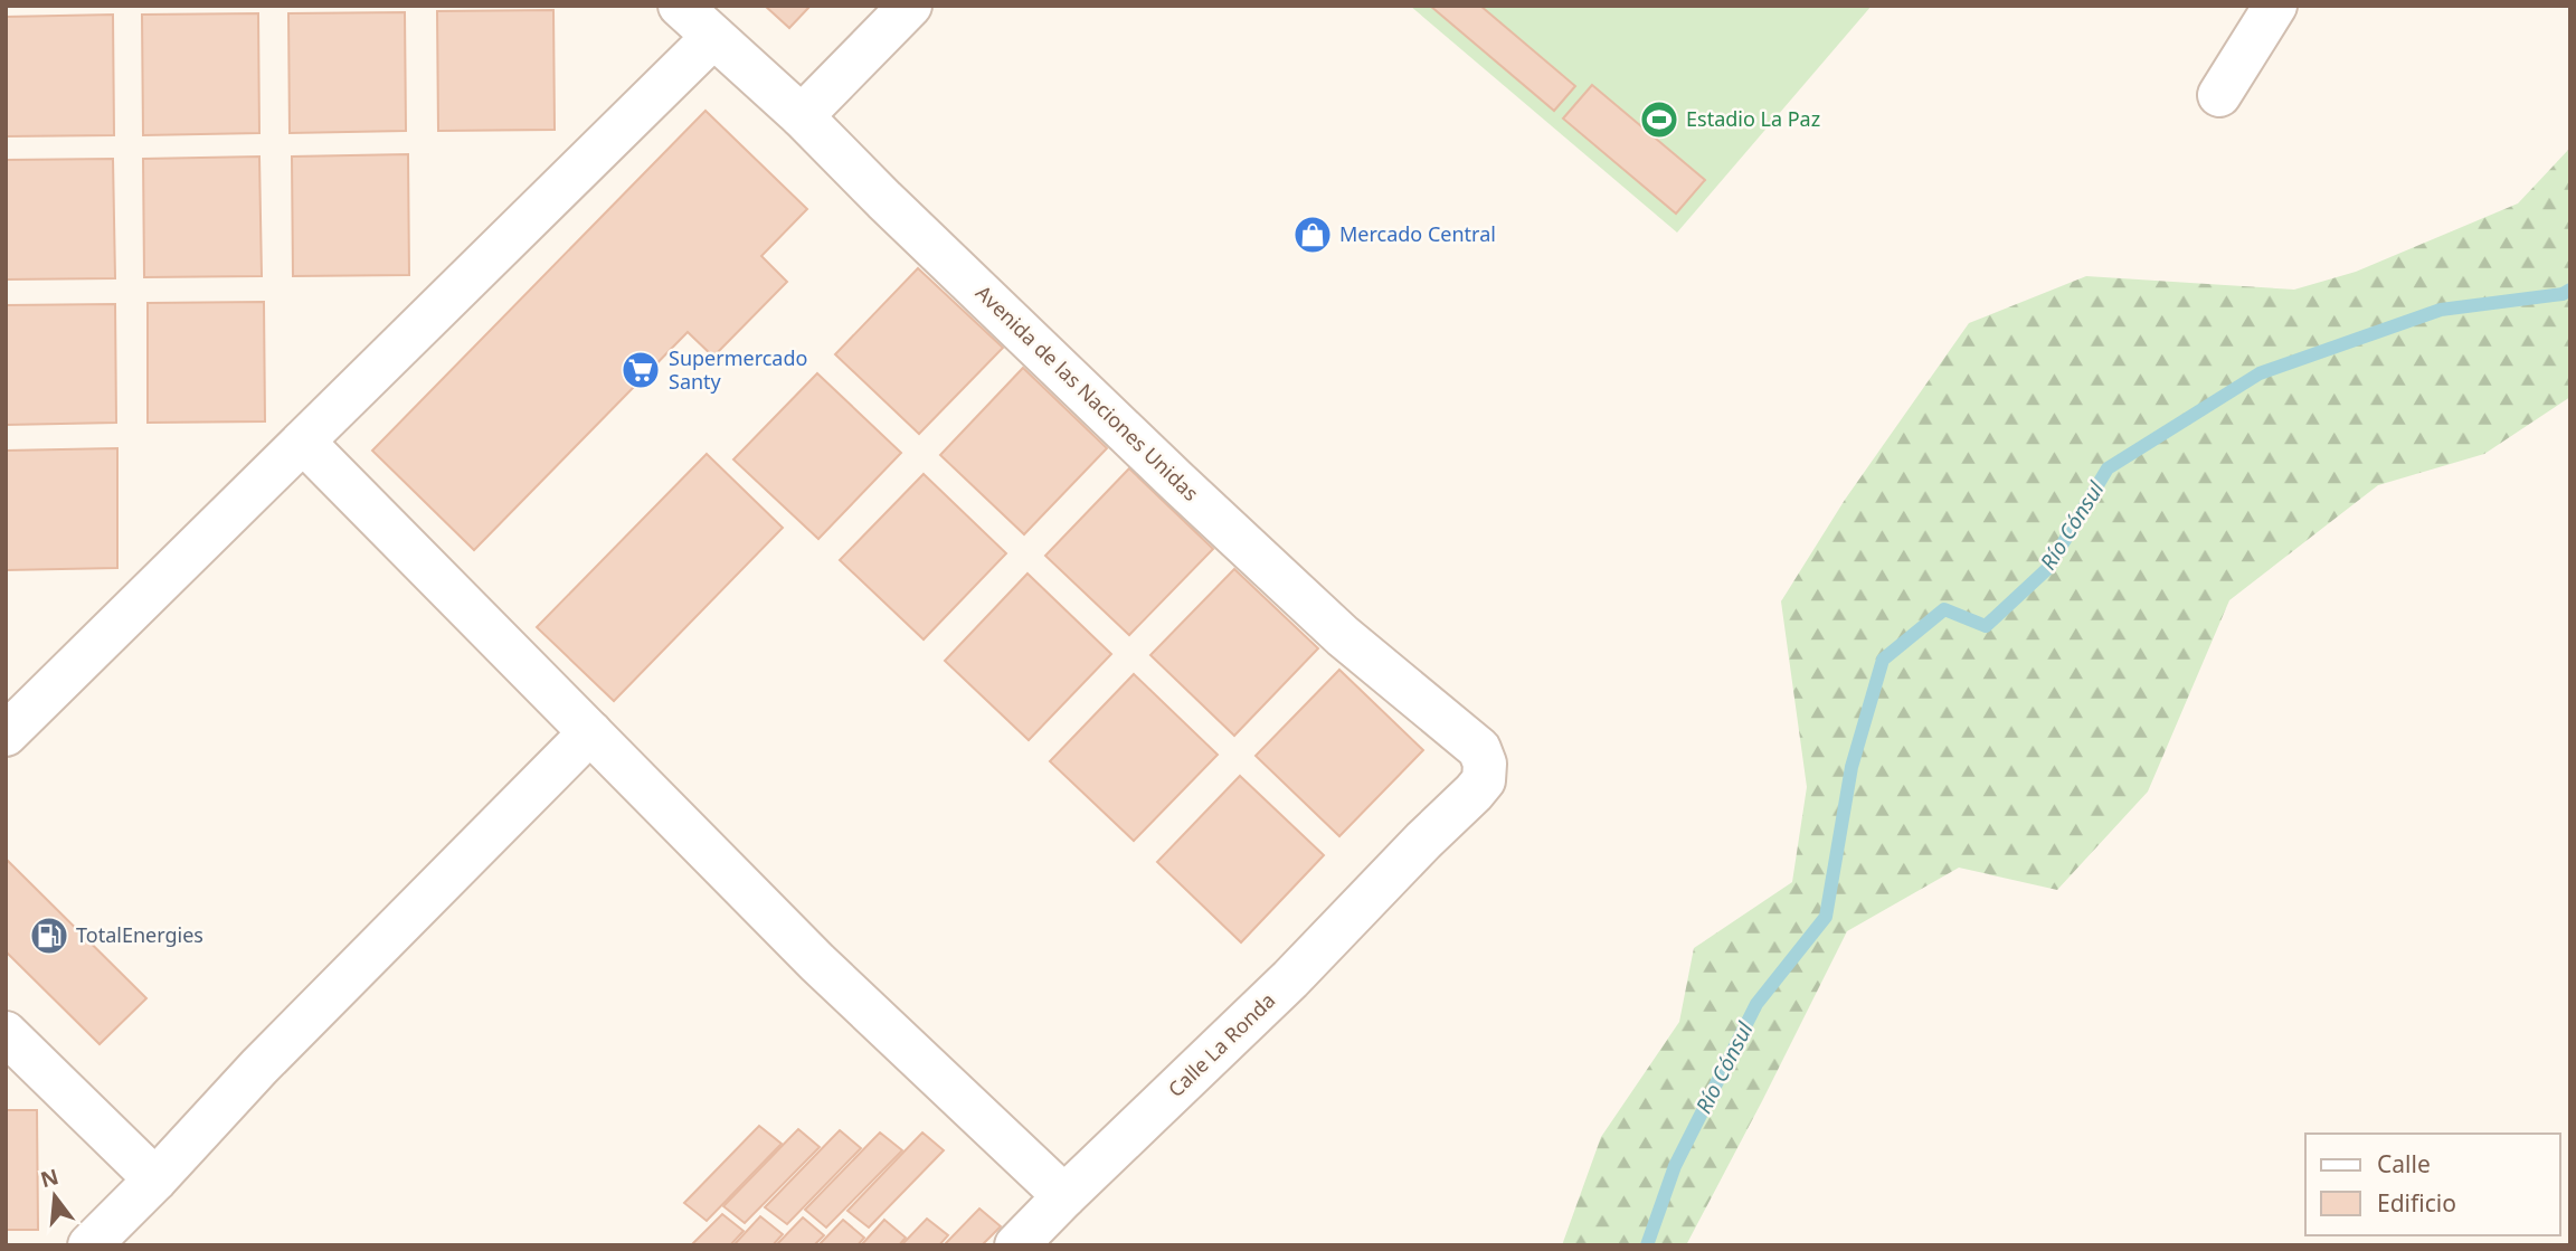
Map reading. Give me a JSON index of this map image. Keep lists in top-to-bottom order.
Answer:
{
  "streets": {
    "street": ["Avenida de las Naciones Unidas", "Calle La Ronda"]
  },
  "crossings": [
    ["Avenida de las Naciones Unidas", "Calle La Ronda"]
  ],
  "water": ["Río Cónsul"],
  "places": {
    "sports": ["Estadio La Paz"],
    "shop": ["Mercado Central"],
    "supermarket": ["Supermercado Santy"],
    "fuel station": ["TotalEnergies"]
  },
  "legend": ["Calle", "Edificio"],
  "north": "top"
}
